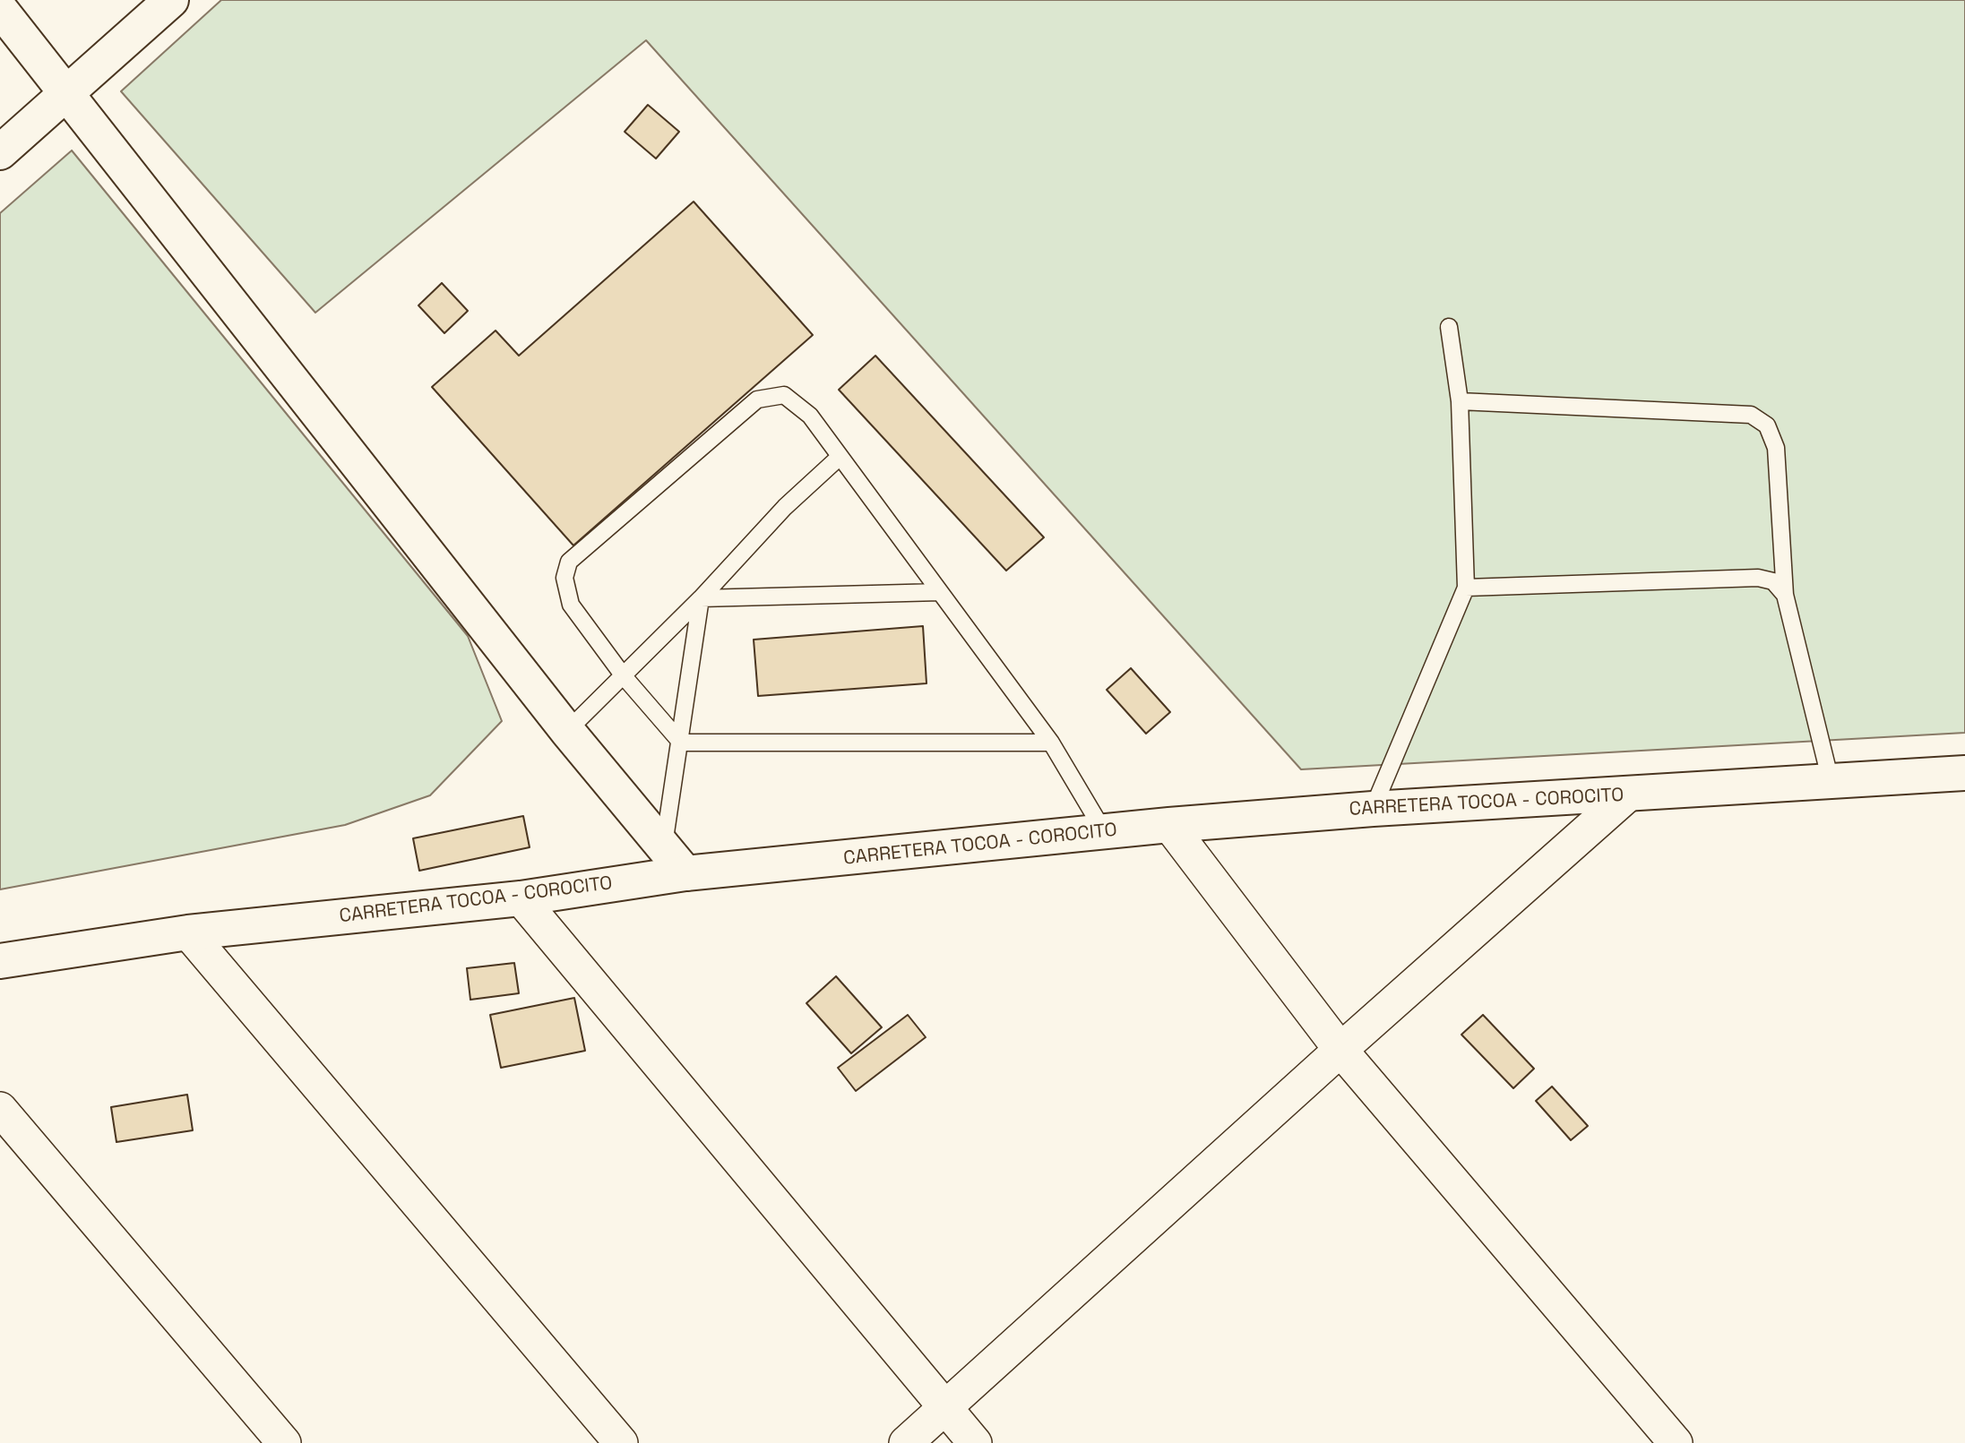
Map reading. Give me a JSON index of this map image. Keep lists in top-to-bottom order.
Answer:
{
  "streets": {
    "main road": ["CARRETERA TOCOA - COROCITO"]
  }
}
